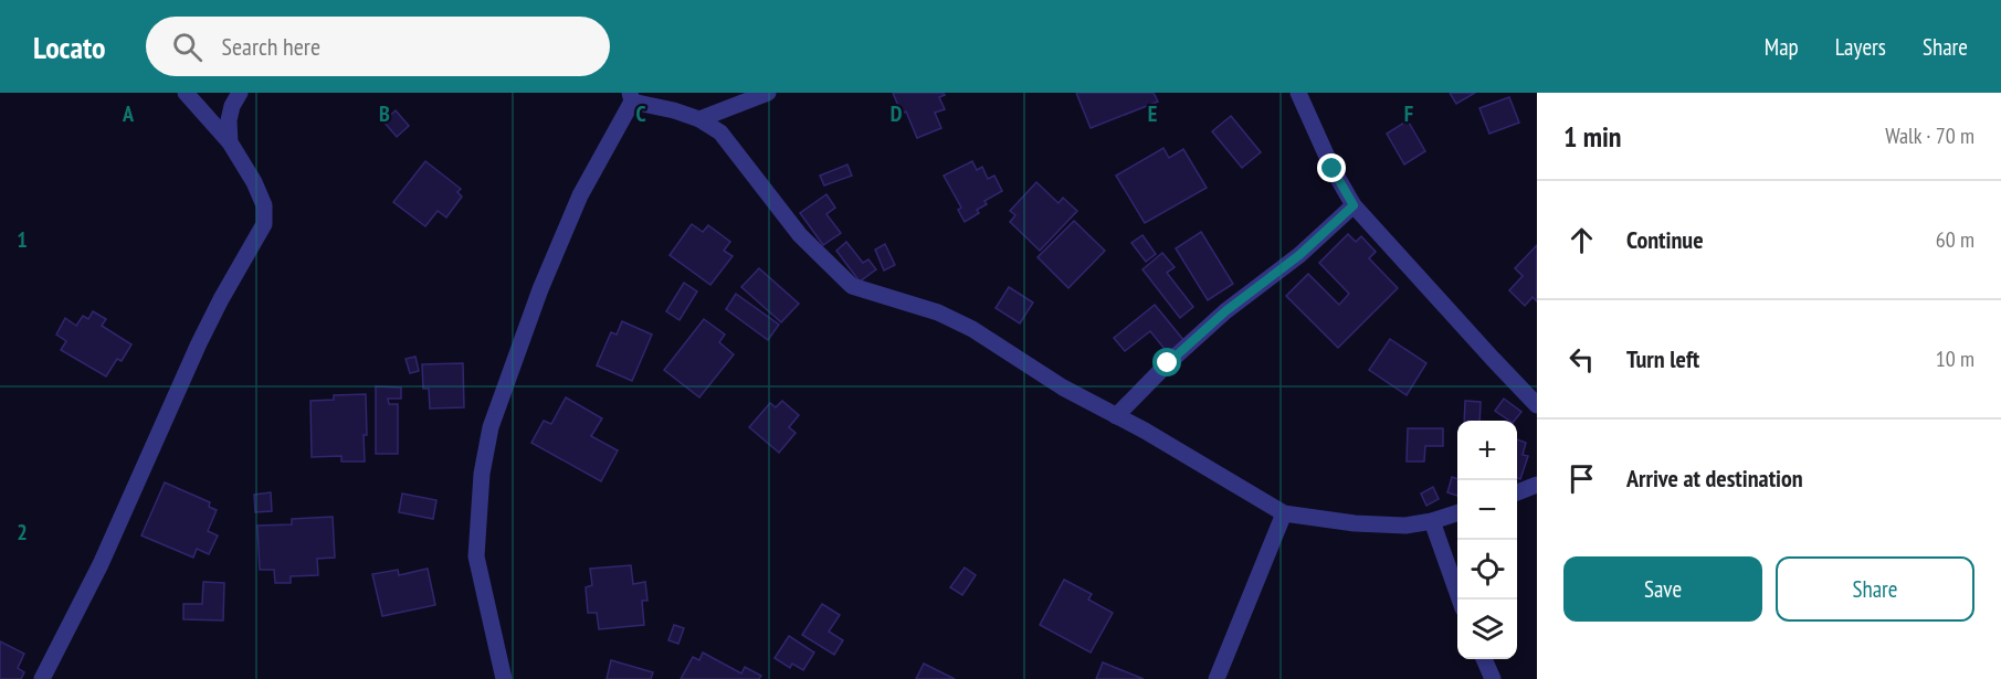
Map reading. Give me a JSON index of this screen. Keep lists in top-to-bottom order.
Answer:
{
  "page": {
    "header": "Locato",
    "search": "Search here",
    "nav": ["Map", "Layers", "Share"],
    "heading": ["1 min", "Walk · 70 m"],
    "list": [
      ["Continue", "60 m"],
      ["Turn left", "10 m"],
      "Arrive at destination"
    ],
    "map_buttons": ["+", "−"],
    "buttons": ["Save", "Share"]
  },
  "grid": {
    "columns": [
      "A",
      "B",
      "C",
      "D",
      "E",
      "F"
    ],
    "rows": ["1", "2"]
  }
}
